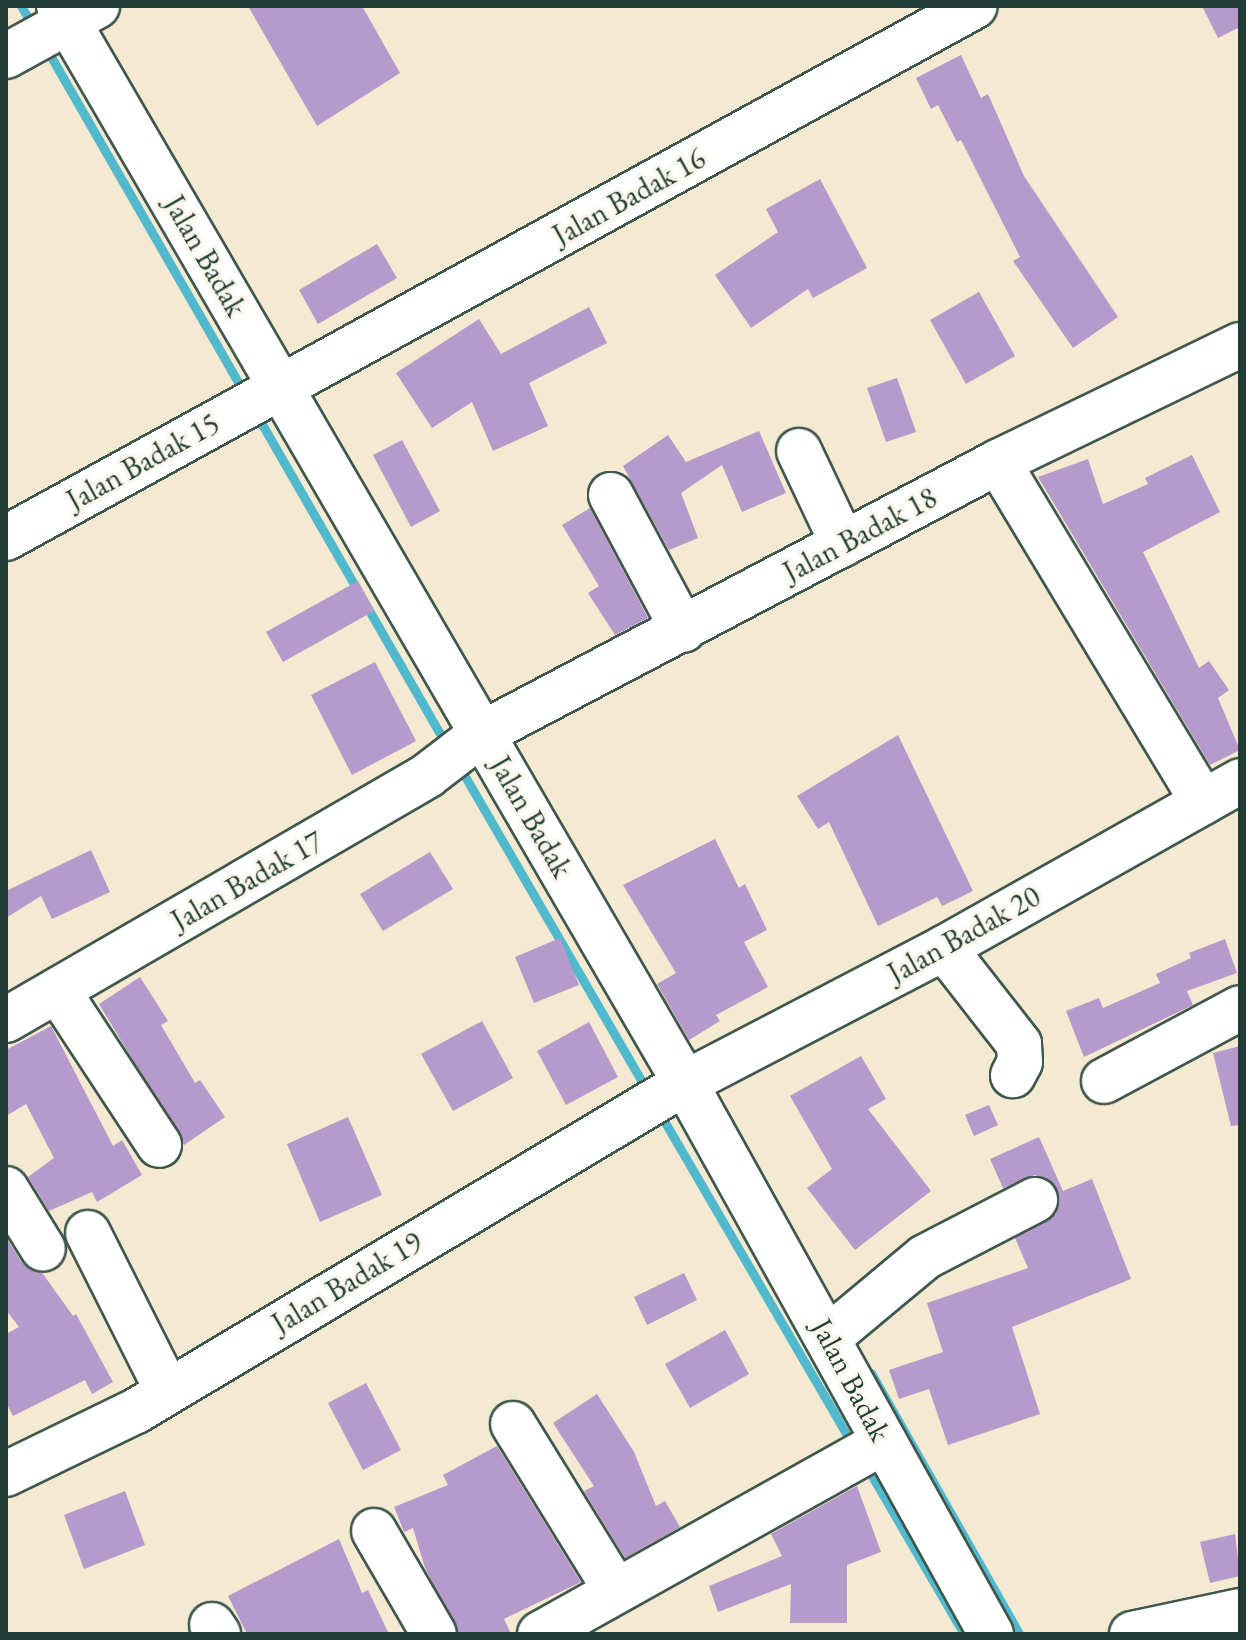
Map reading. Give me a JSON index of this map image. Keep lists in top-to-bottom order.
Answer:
{
  "streets": {
    "street": [
      "Jalan Badak 16",
      "Jalan Badak",
      "Jalan Badak 15",
      "Jalan Badak 18",
      "Jalan Badak 17",
      "Jalan Badak 20",
      "Jalan Badak 19"
    ]
  },
  "crossings": [
    ["Jalan Badak 16", "Jalan Badak"],
    ["Jalan Badak 16", "Jalan Badak 15"],
    ["Jalan Badak", "Jalan Badak 15"],
    ["Jalan Badak", "Jalan Badak 18"],
    ["Jalan Badak", "Jalan Badak 17"],
    ["Jalan Badak", "Jalan Badak 20"],
    ["Jalan Badak", "Jalan Badak 19"],
    ["Jalan Badak 18", "Jalan Badak 17"],
    ["Jalan Badak 20", "Jalan Badak 19"]
  ]
}
